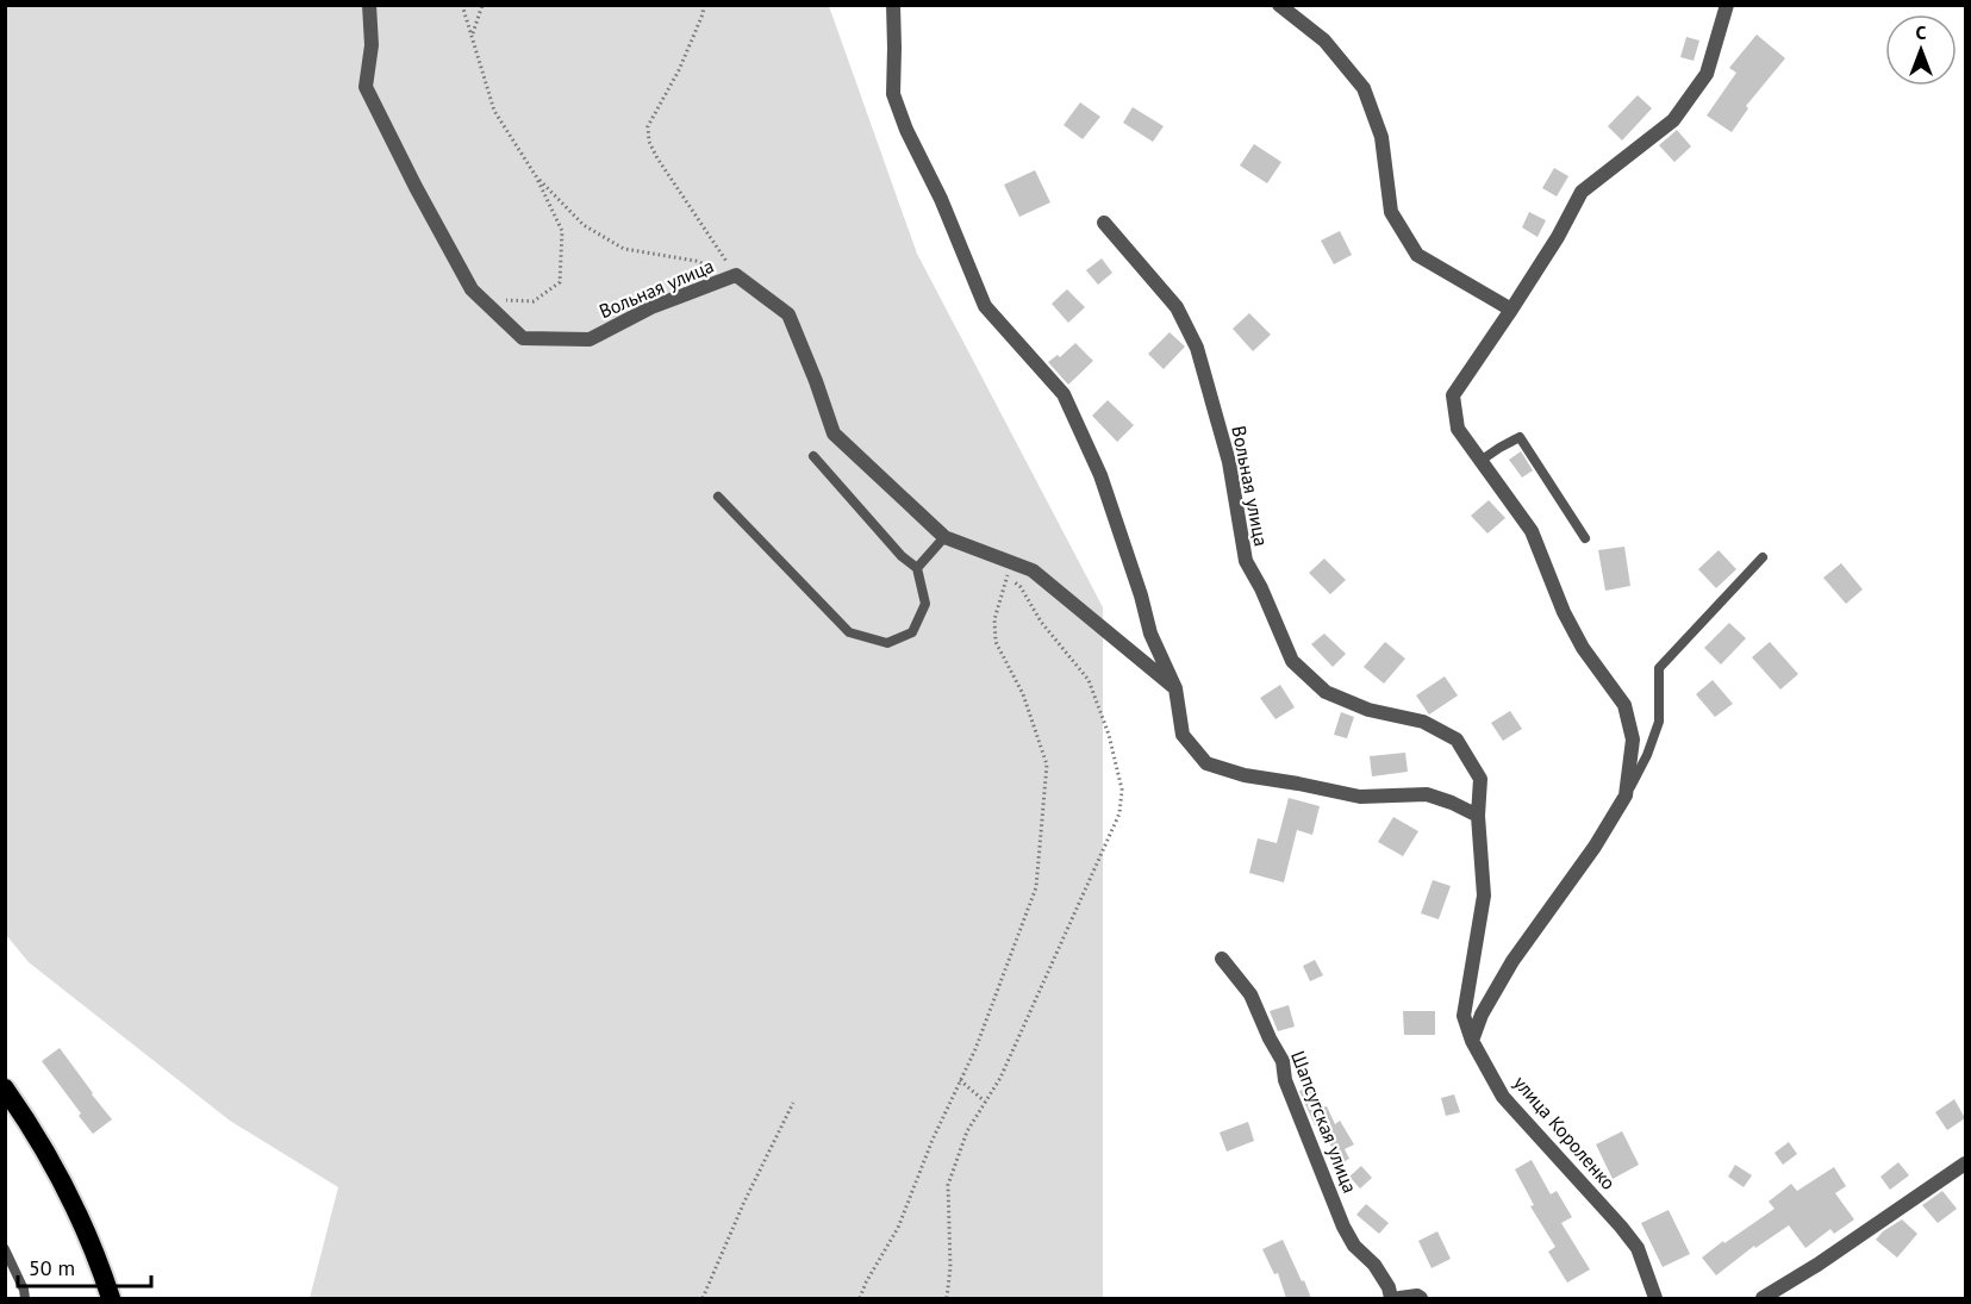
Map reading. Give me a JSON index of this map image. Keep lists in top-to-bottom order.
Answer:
{
  "streets": {
    "street": ["Вольная улица", "Шапсугская улица", "улица Короленко"]
  },
  "crossings": [
    ["Вольная улица", "улица Короленко"]
  ],
  "scale_bar": "50 m",
  "north": "top"
}
